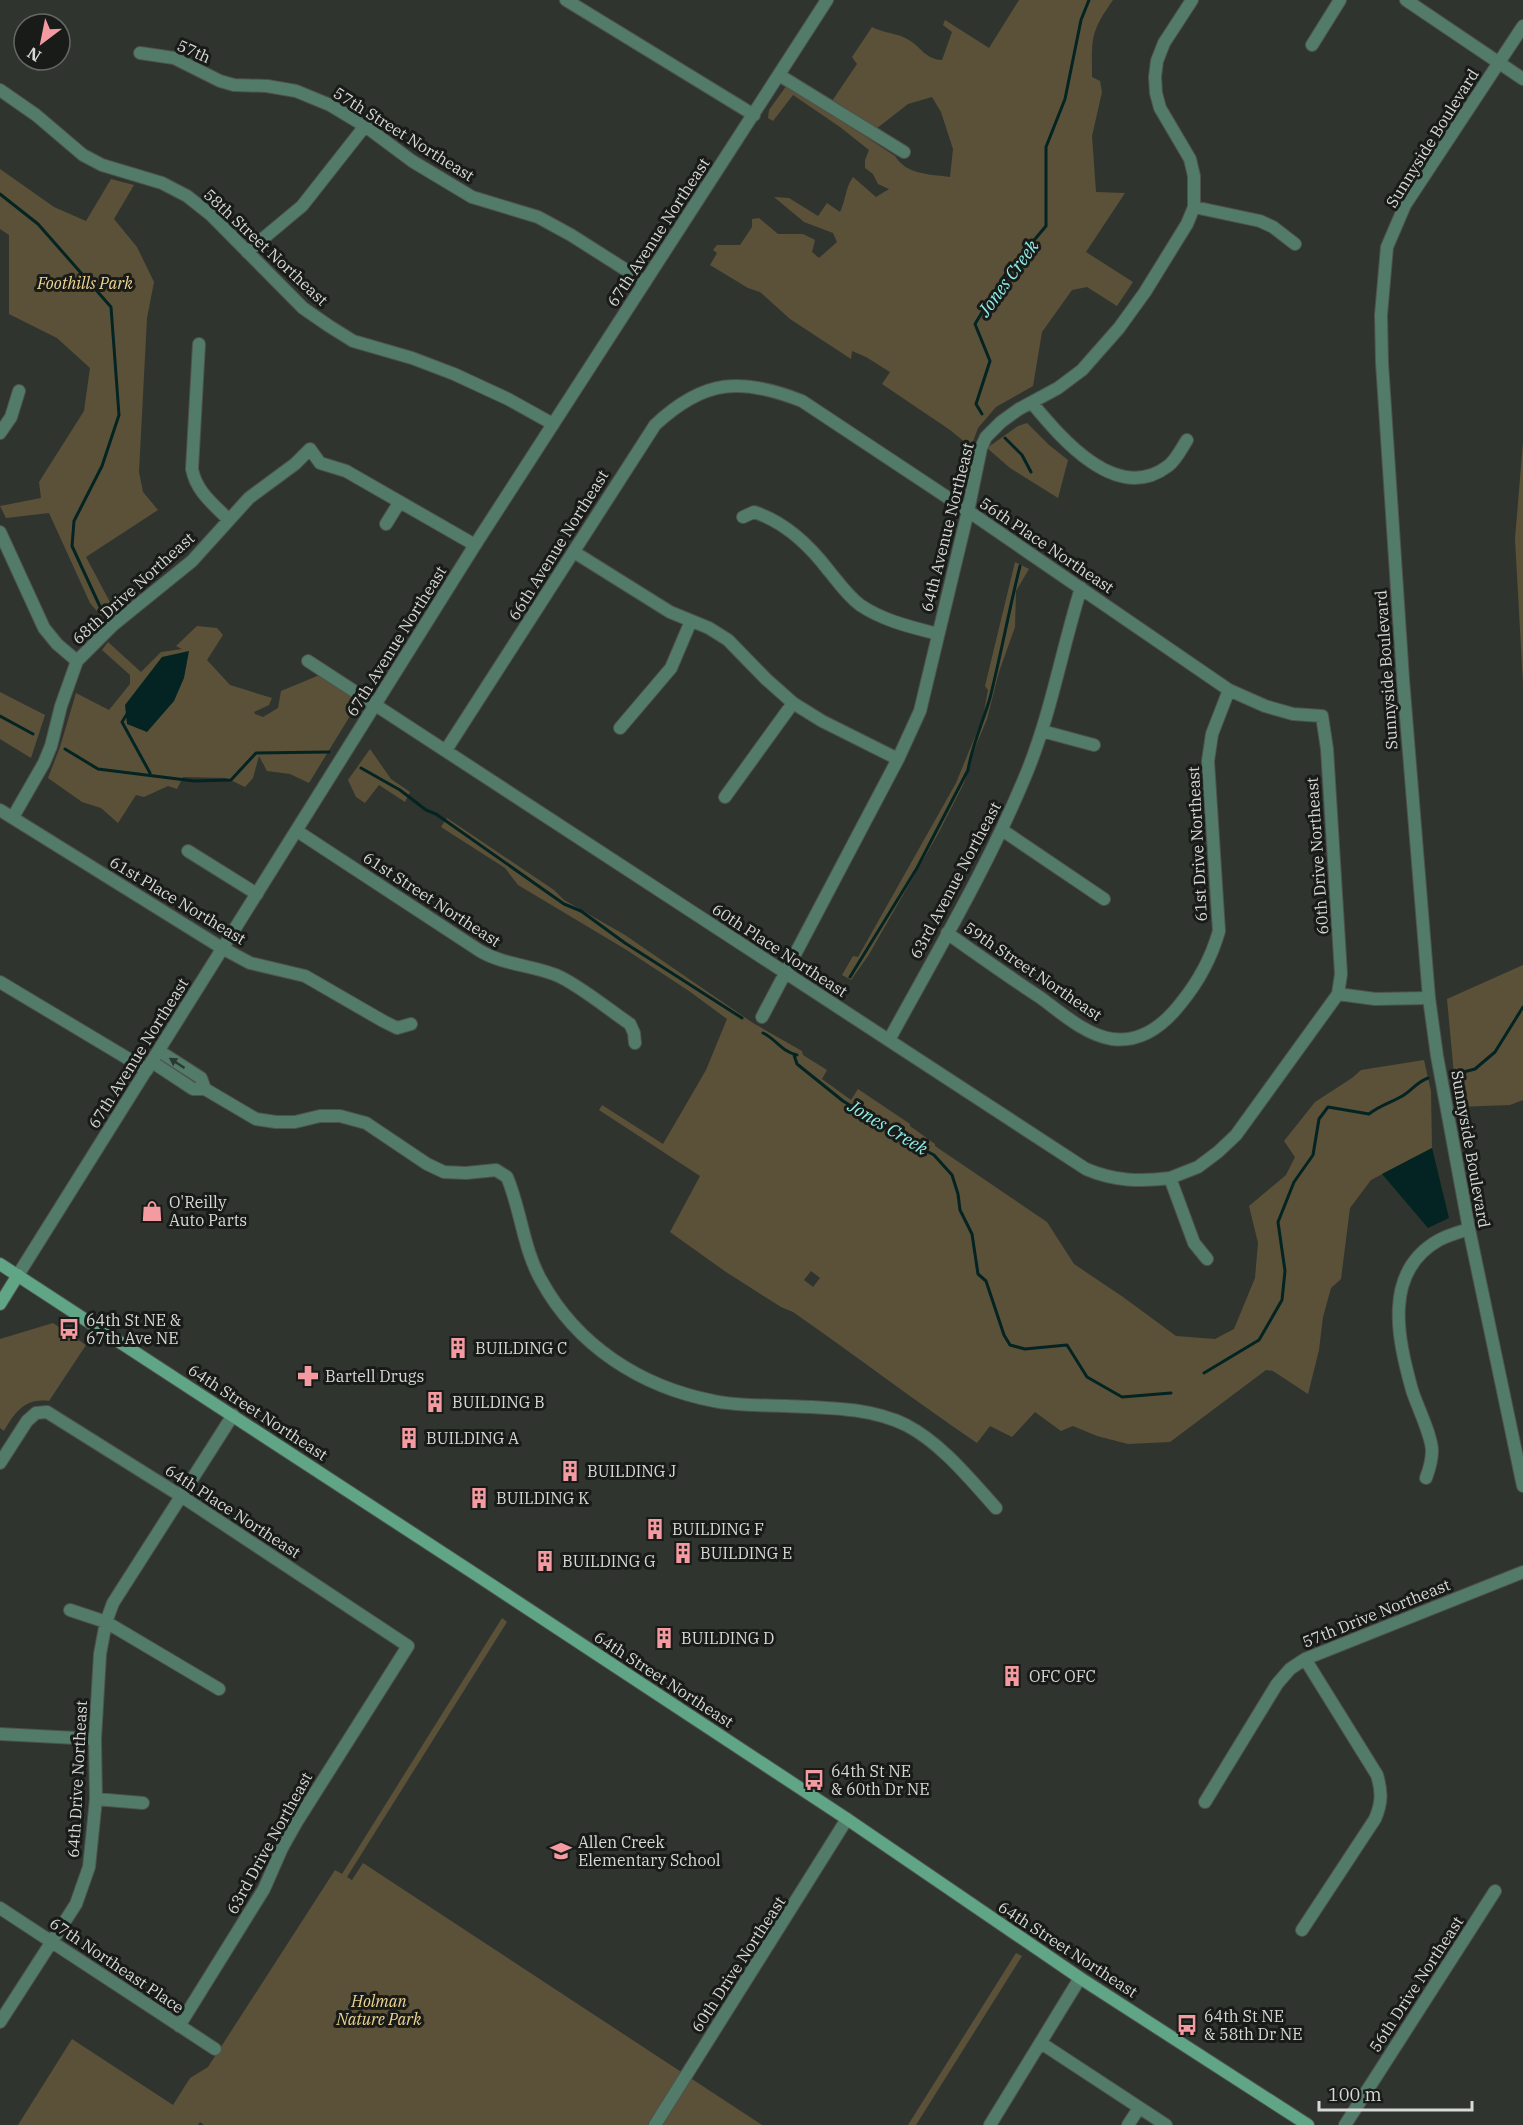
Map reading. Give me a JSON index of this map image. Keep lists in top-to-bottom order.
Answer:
{
  "streets": {
    "main road": ["67th Avenue Northeast", "64th Street Northeast"],
    "street": [
      "57th",
      "57th Street Northeast",
      "Sunnyside Boulevard",
      "58th Street Northeast",
      "64th Avenue Northeast",
      "66th Avenue Northeast",
      "56th Place Northeast",
      "68th Drive Northeast",
      "61st Drive Northeast",
      "60th Drive Northeast",
      "63rd Avenue Northeast",
      "61st Street Northeast",
      "61st Place Northeast",
      "60th Place Northeast",
      "59th Street Northeast",
      "64th Place Northeast",
      "57th Drive Northeast",
      "64th Drive Northeast",
      "63rd Drive Northeast",
      "67th Northeast Place",
      "56th Drive Northeast"
    ]
  },
  "crossings": [
    ["57th", "57th Street Northeast"],
    ["57th Street Northeast", "67th Avenue Northeast"],
    ["67th Avenue Northeast", "58th Street Northeast"],
    ["67th Avenue Northeast", "61st Street Northeast"],
    ["67th Avenue Northeast", "61st Place Northeast"],
    ["67th Avenue Northeast", "60th Place Northeast"],
    ["67th Avenue Northeast", "64th Street Northeast"],
    ["64th Avenue Northeast", "56th Place Northeast"],
    ["64th Avenue Northeast", "60th Place Northeast"],
    ["66th Avenue Northeast", "56th Place Northeast"],
    ["66th Avenue Northeast", "60th Place Northeast"],
    ["56th Place Northeast", "61st Drive Northeast"],
    ["56th Place Northeast", "60th Drive Northeast"],
    ["56th Place Northeast", "63rd Avenue Northeast"],
    ["68th Drive Northeast", "61st Place Northeast"],
    ["61st Drive Northeast", "59th Street Northeast"],
    ["60th Drive Northeast", "64th Street Northeast"],
    ["63rd Avenue Northeast", "60th Place Northeast"],
    ["63rd Avenue Northeast", "59th Street Northeast"],
    ["64th Street Northeast", "64th Drive Northeast"],
    ["64th Place Northeast", "64th Drive Northeast"],
    ["64th Place Northeast", "63rd Drive Northeast"],
    ["64th Drive Northeast", "67th Northeast Place"],
    ["63rd Drive Northeast", "67th Northeast Place"]
  ],
  "water": ["Jones Creek"],
  "parks": ["Foothills Park", "Holman Nature Park"],
  "places": {
    "shop": ["O'Reilly Auto Parts"],
    "bus stop": ["64th St NE & 67th Ave NE", "64th St NE & 60th Dr NE", "64th St NE & 58th Dr NE"],
    "building": [
      "BUILDING C",
      "BUILDING B",
      "BUILDING A",
      "BUILDING J",
      "BUILDING K",
      "BUILDING F",
      "BUILDING E",
      "BUILDING G",
      "BUILDING D",
      "OFC OFC"
    ],
    "pharmacy": ["Bartell Drugs"],
    "school or university": ["Allen Creek Elementary School"]
  },
  "scale_bar": "100 m",
  "north": "bottom left"
}
